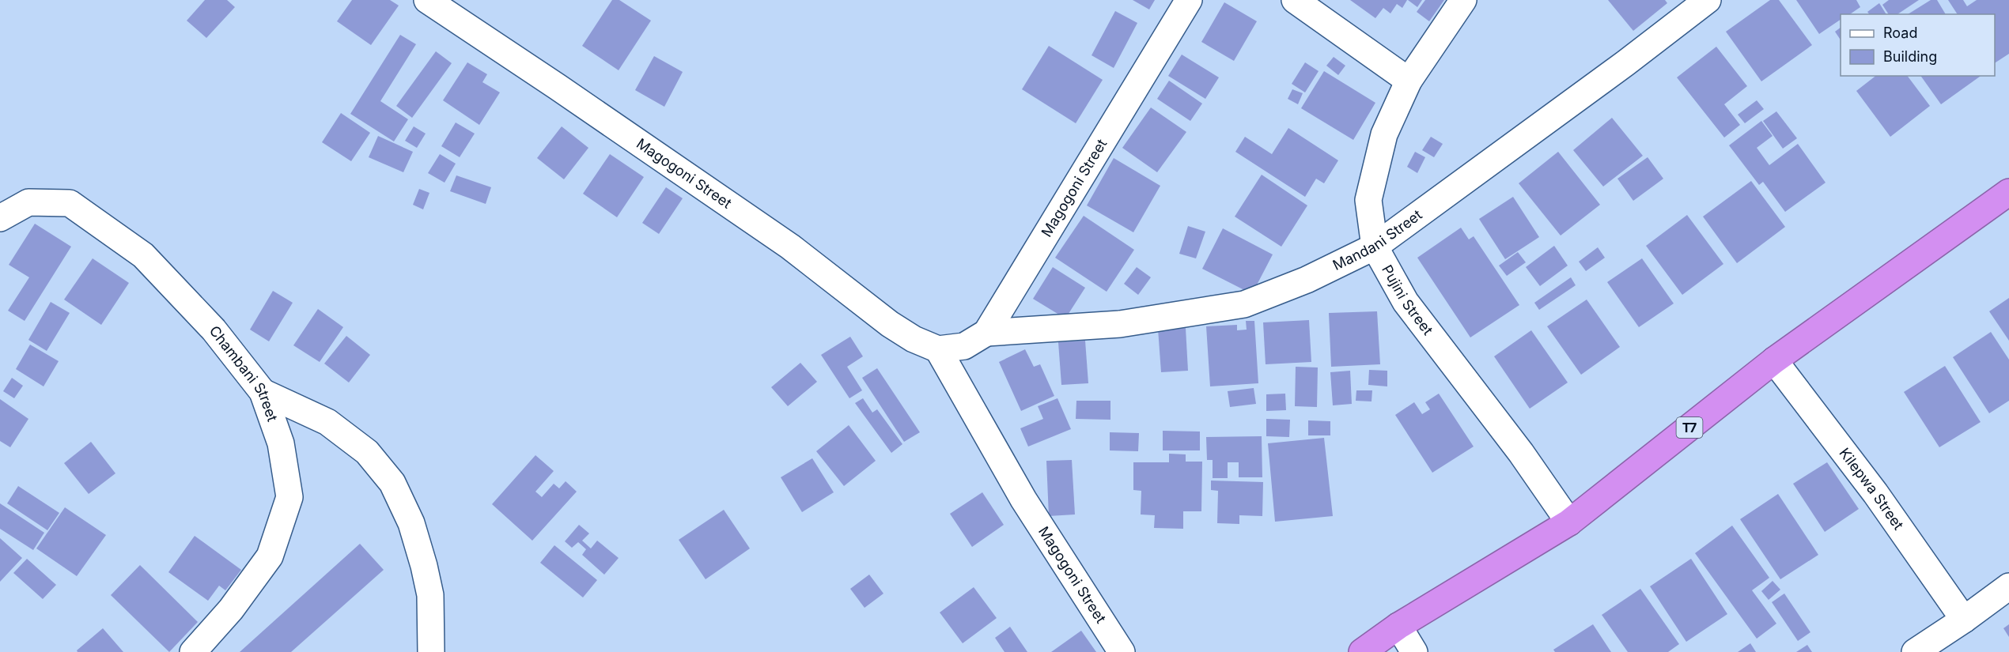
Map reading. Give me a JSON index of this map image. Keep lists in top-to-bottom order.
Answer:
{
  "streets": {
    "highway": ["T7"],
    "street": [
      "Magogoni Street",
      "Mandani Street",
      "Pujini Street",
      "Chambani Street",
      "Kilepwa Street"
    ]
  },
  "crossings": [
    ["Magogoni Street", "Mandani Street"],
    ["Mandani Street", "Pujini Street"],
    ["Pujini Street", "T7"],
    ["T7", "Kilepwa Street"]
  ],
  "legend": ["Road", "Building"]
}
